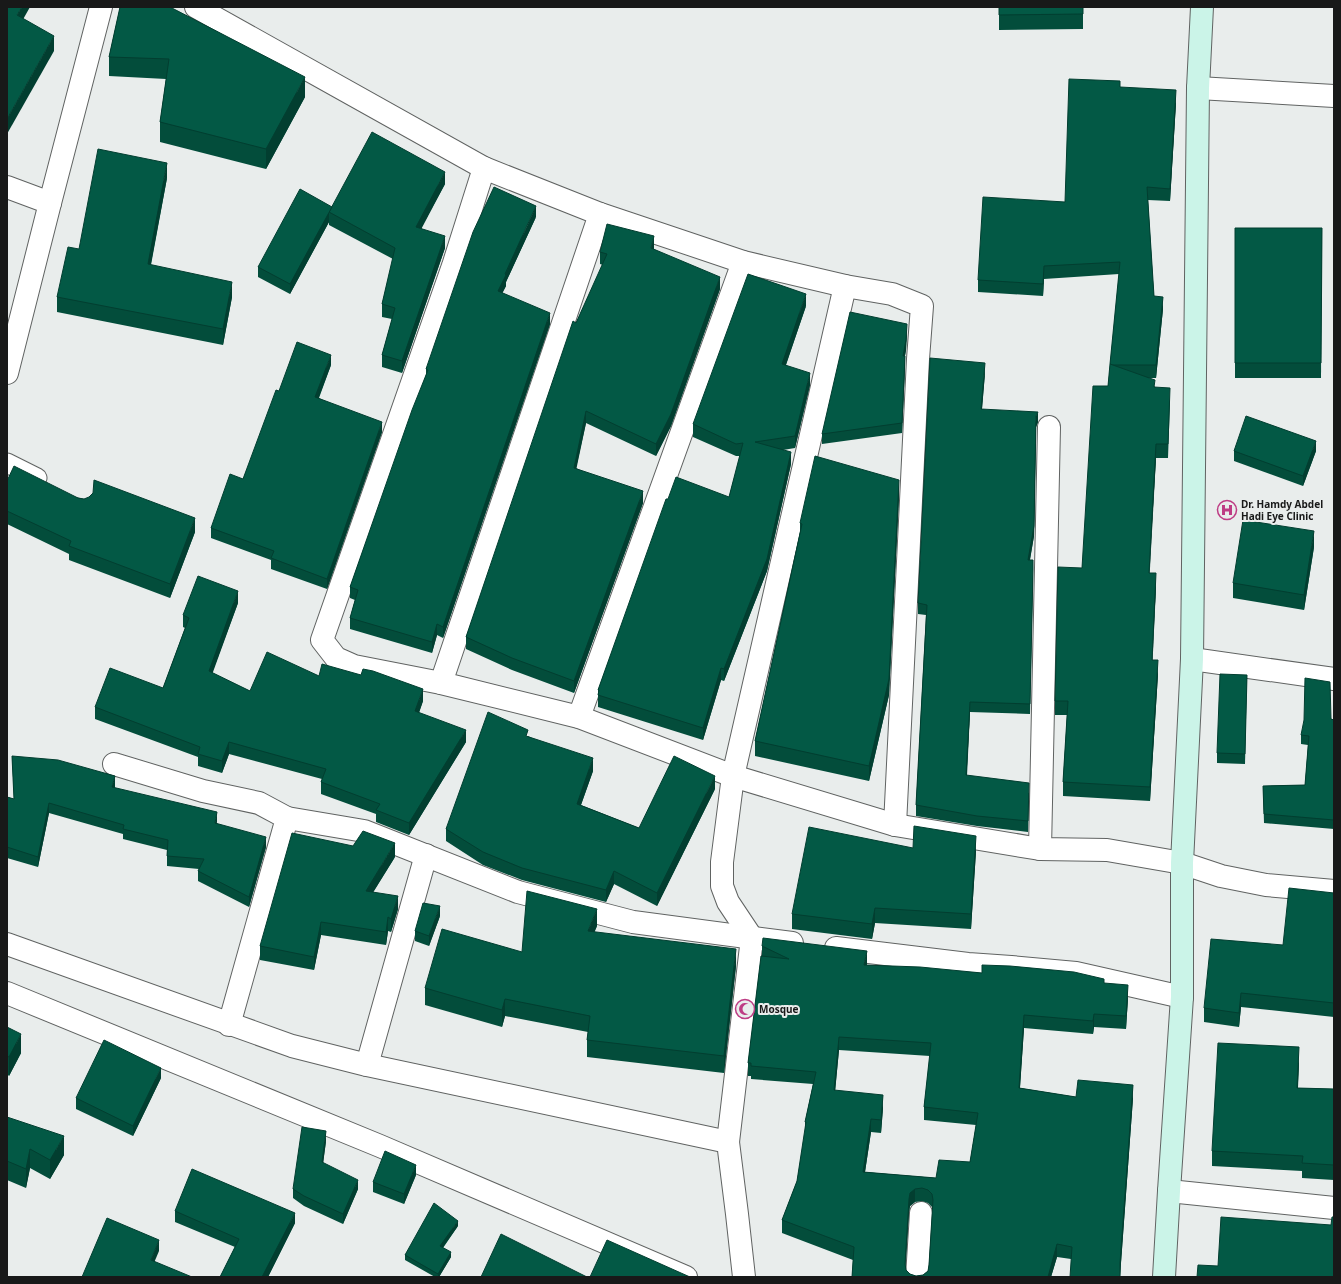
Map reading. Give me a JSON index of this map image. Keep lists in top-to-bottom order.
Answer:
{
  "places": {
    "hospital": ["Dr. Hamdy Abdel Hadi Eye Clinic"],
    "mosque": ["Mosque"]
  }
}
